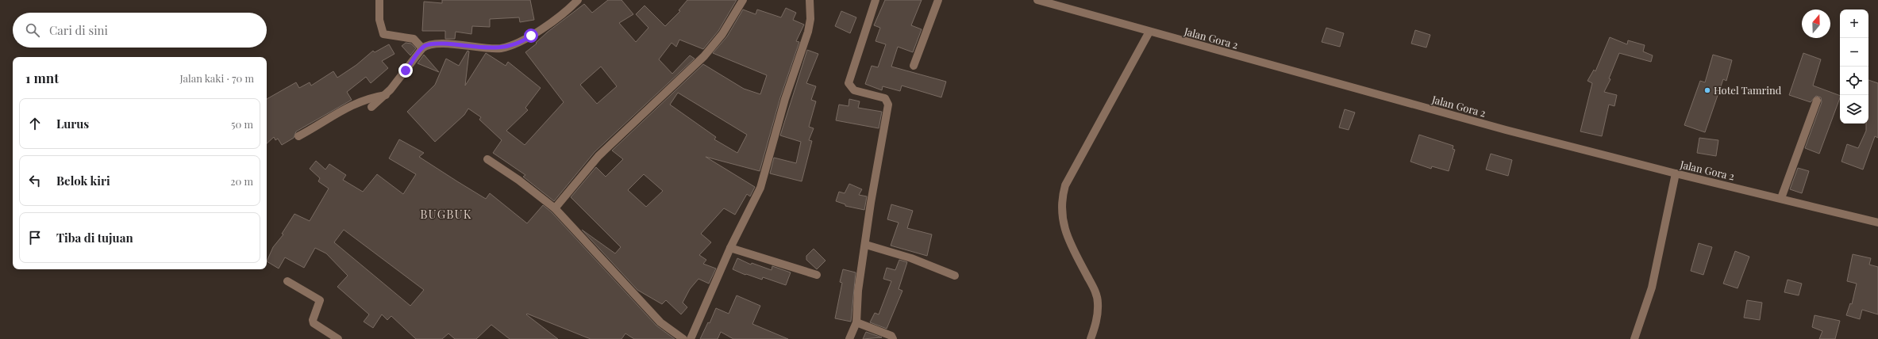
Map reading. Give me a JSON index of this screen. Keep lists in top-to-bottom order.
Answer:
{
  "streets": {
    "street": ["Jalan Gora 2"]
  },
  "districts": ["BUGBUK"],
  "places": ["Hotel Tamrind"],
  "north": "top",
  "page": {
    "map_buttons": ["+", "−"],
    "search": "Cari di sini",
    "heading": ["1 mnt", "Jalan kaki · 70 m"],
    "list": [
      ["Lurus", "50 m"],
      ["Belok kiri", "20 m"],
      "Tiba di tujuan"
    ]
  }
}
